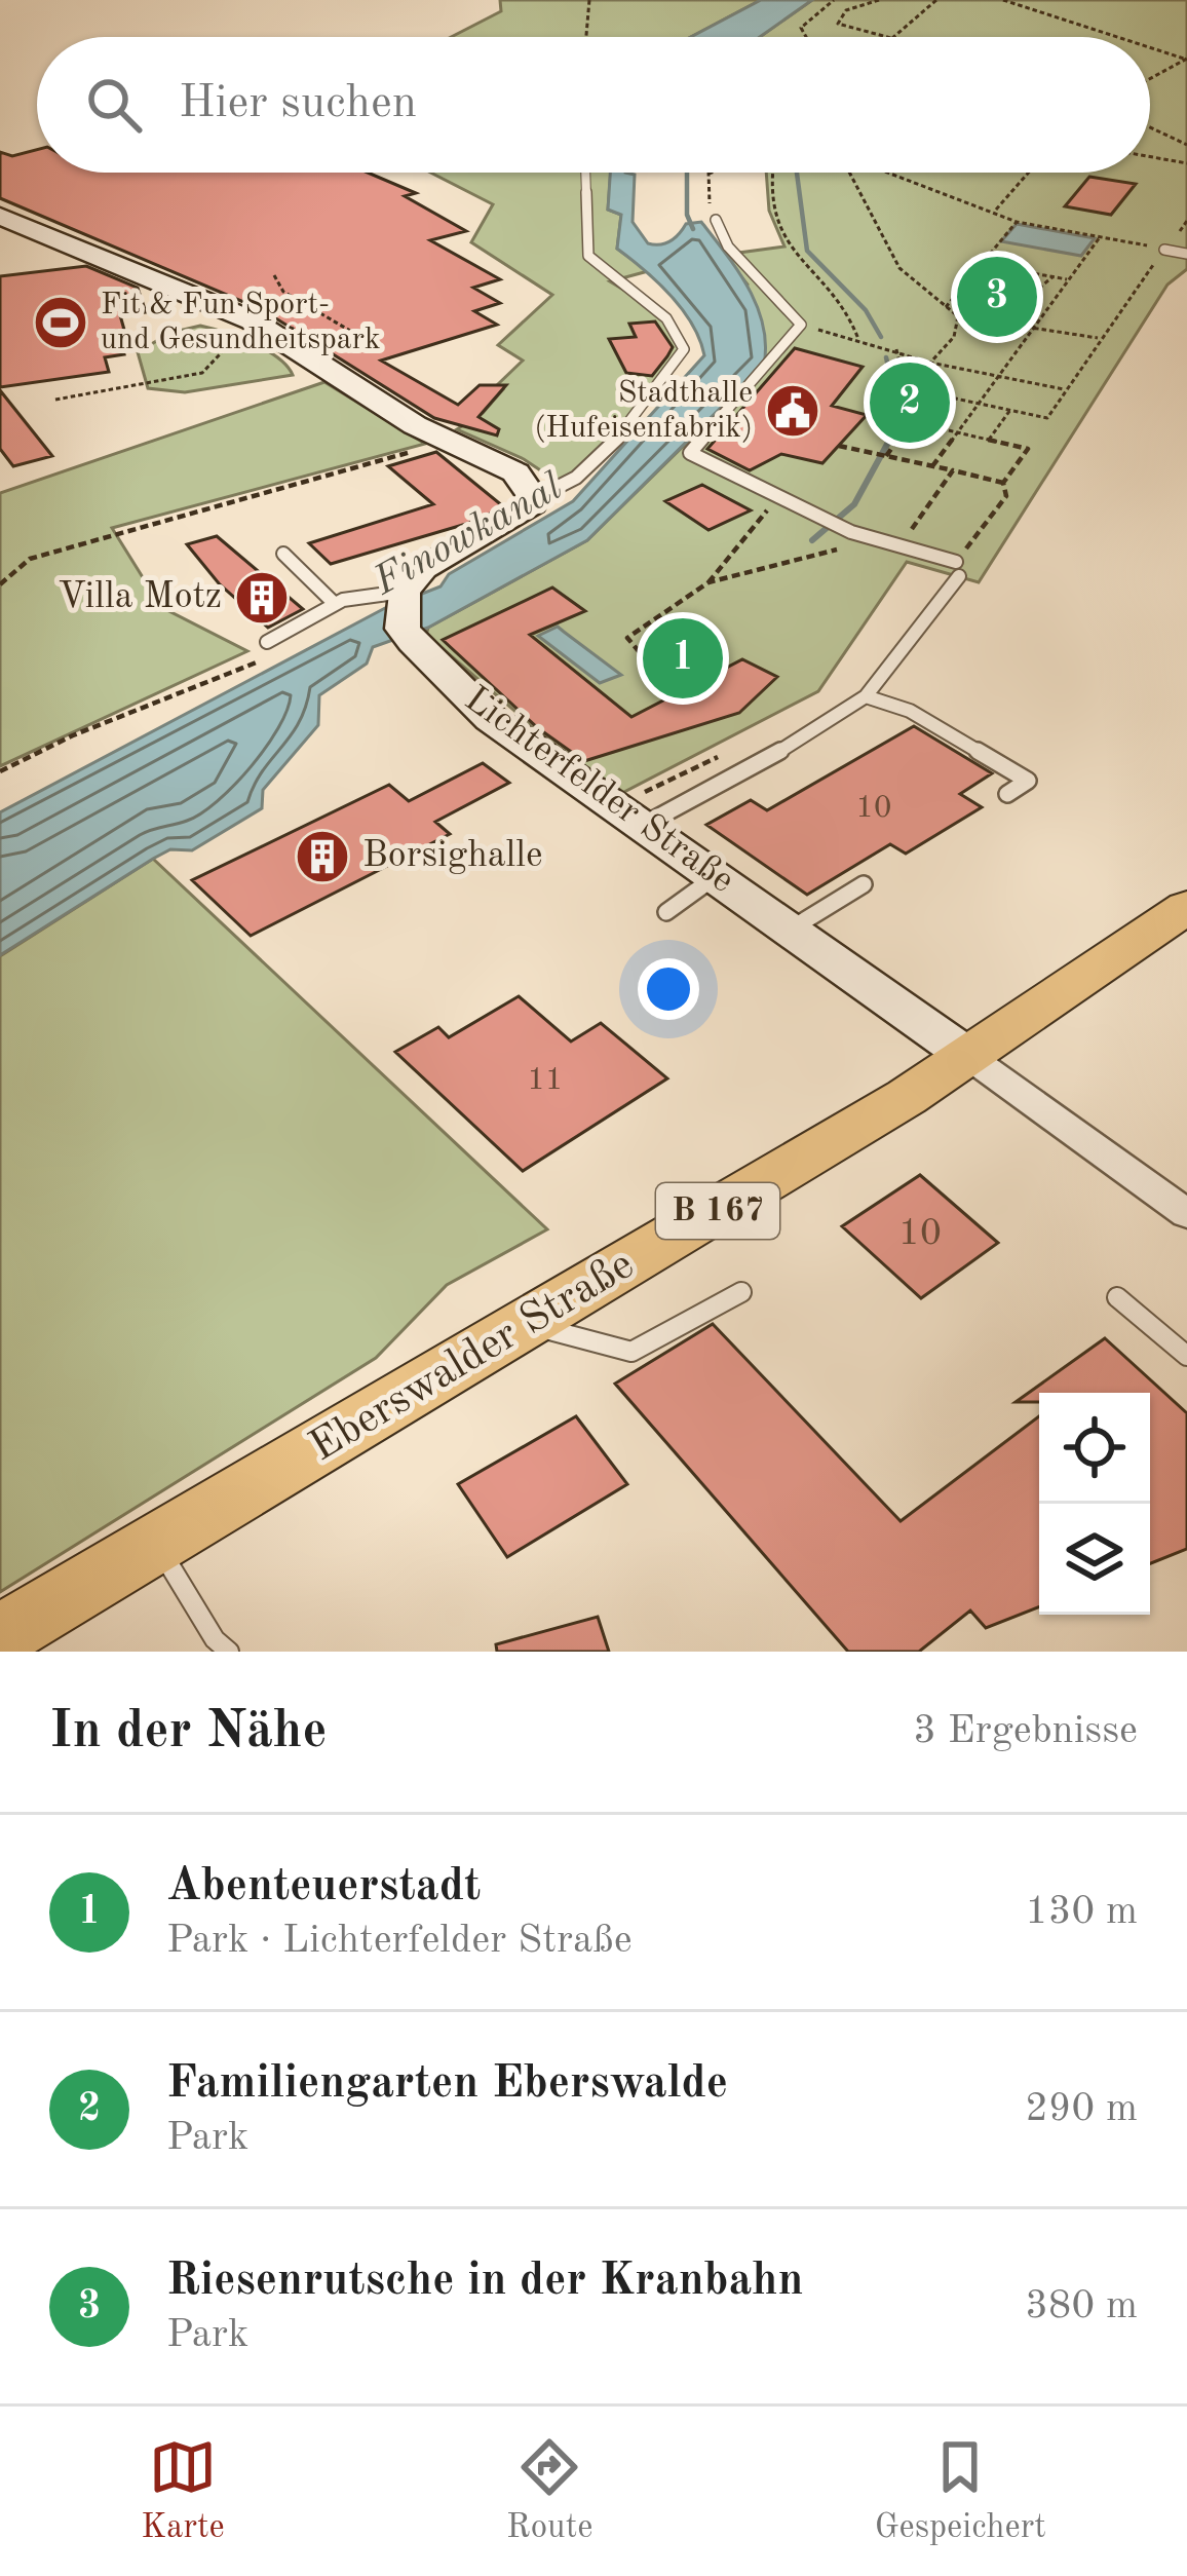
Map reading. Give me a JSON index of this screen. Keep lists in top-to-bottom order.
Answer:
{
  "streets": {
    "main road": ["Lichterfelder Straße", "B 167", "Eberswalder Straße"]
  },
  "crossings": [
    ["Lichterfelder Straße", "Eberswalder Straße"]
  ],
  "water": ["Finowkanal"],
  "places": {
    "sports": ["Fit & Fun Sport- und Gesundheitspark"],
    "public building": ["Stadthalle (Hufeisenfabrik)"],
    "building": ["Villa Motz", "Borsighalle"]
  },
  "house_numbers": ["10", "11", "10"],
  "page": {
    "search": "Hier suchen",
    "pins": ["3", "2", "1"],
    "heading": ["In der Nähe", "3 Ergebnisse"],
    "list": [
      {
        "mark": "1",
        "name": "Abenteuerstadt",
        "note": "Park · Lichterfelder Straße",
        "value": "130 m"
      },
      {
        "mark": "2",
        "name": "Familiengarten Eberswalde",
        "note": "Park",
        "value": "290 m"
      },
      {
        "mark": "3",
        "name": "Riesenrutsche in der Kranbahn",
        "note": "Park",
        "value": "380 m"
      }
    ],
    "nav": ["Karte", "Route", "Gespeichert"]
  }
}
